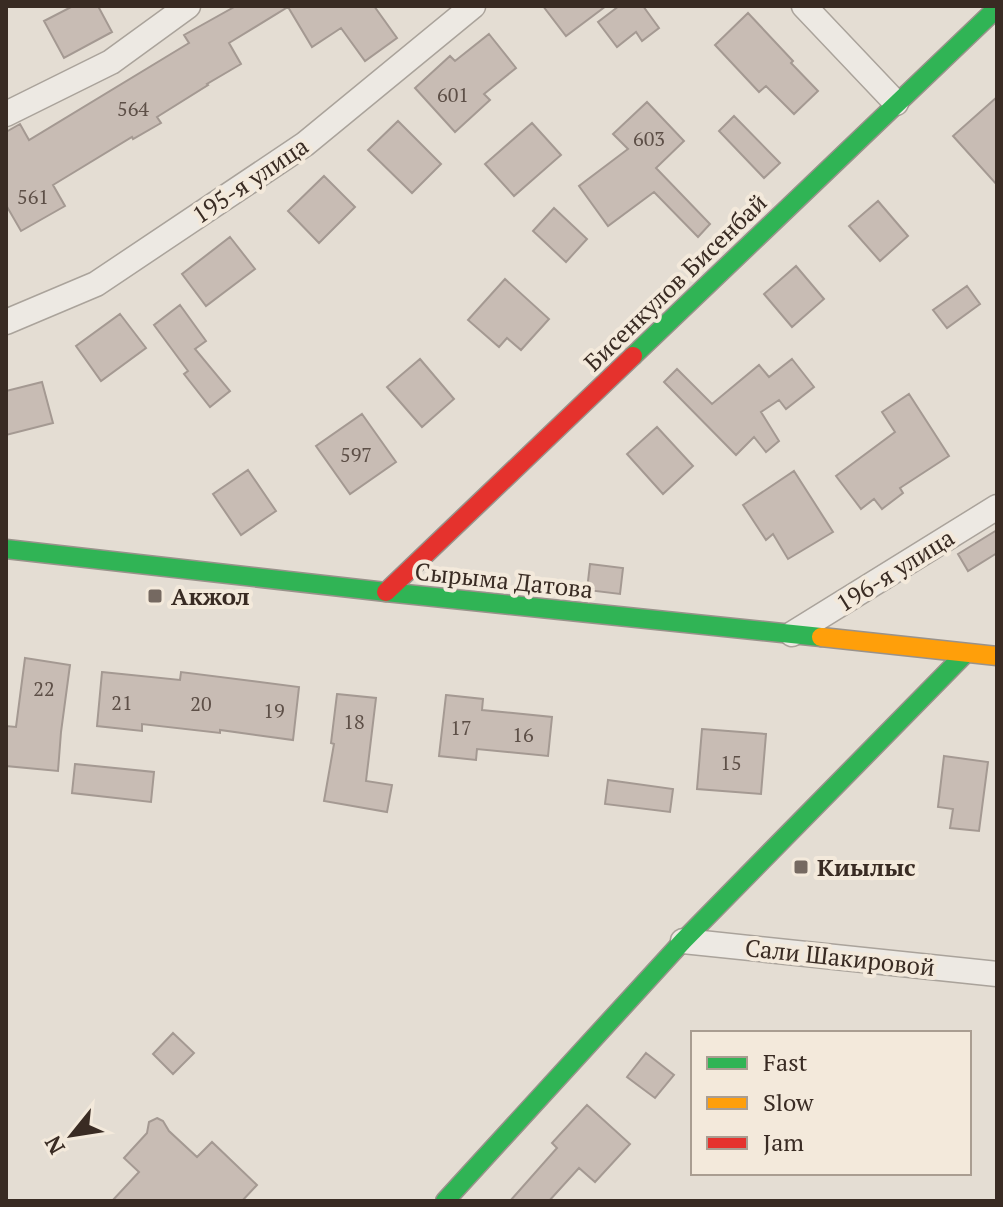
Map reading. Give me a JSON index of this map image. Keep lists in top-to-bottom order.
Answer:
{
  "streets": {
    "street": [
      "195-я улица",
      "Бисенкулов Бисенбай",
      "196-я улица",
      "Сырыма Датова",
      "Сали Шакировой"
    ]
  },
  "crossings": [
    ["Бисенкулов Бисенбай", "Сырыма Датова"],
    ["196-я улица", "Сырыма Датова"]
  ],
  "places": {
    "transit": ["Акжол", "Киылыс"]
  },
  "house_numbers": [
    "601",
    "564",
    "603",
    "561",
    "597",
    "22",
    "21",
    "20",
    "19",
    "18",
    "17",
    "16",
    "15"
  ],
  "legend": ["Fast", "Slow", "Jam"],
  "north": "bottom left"
}
